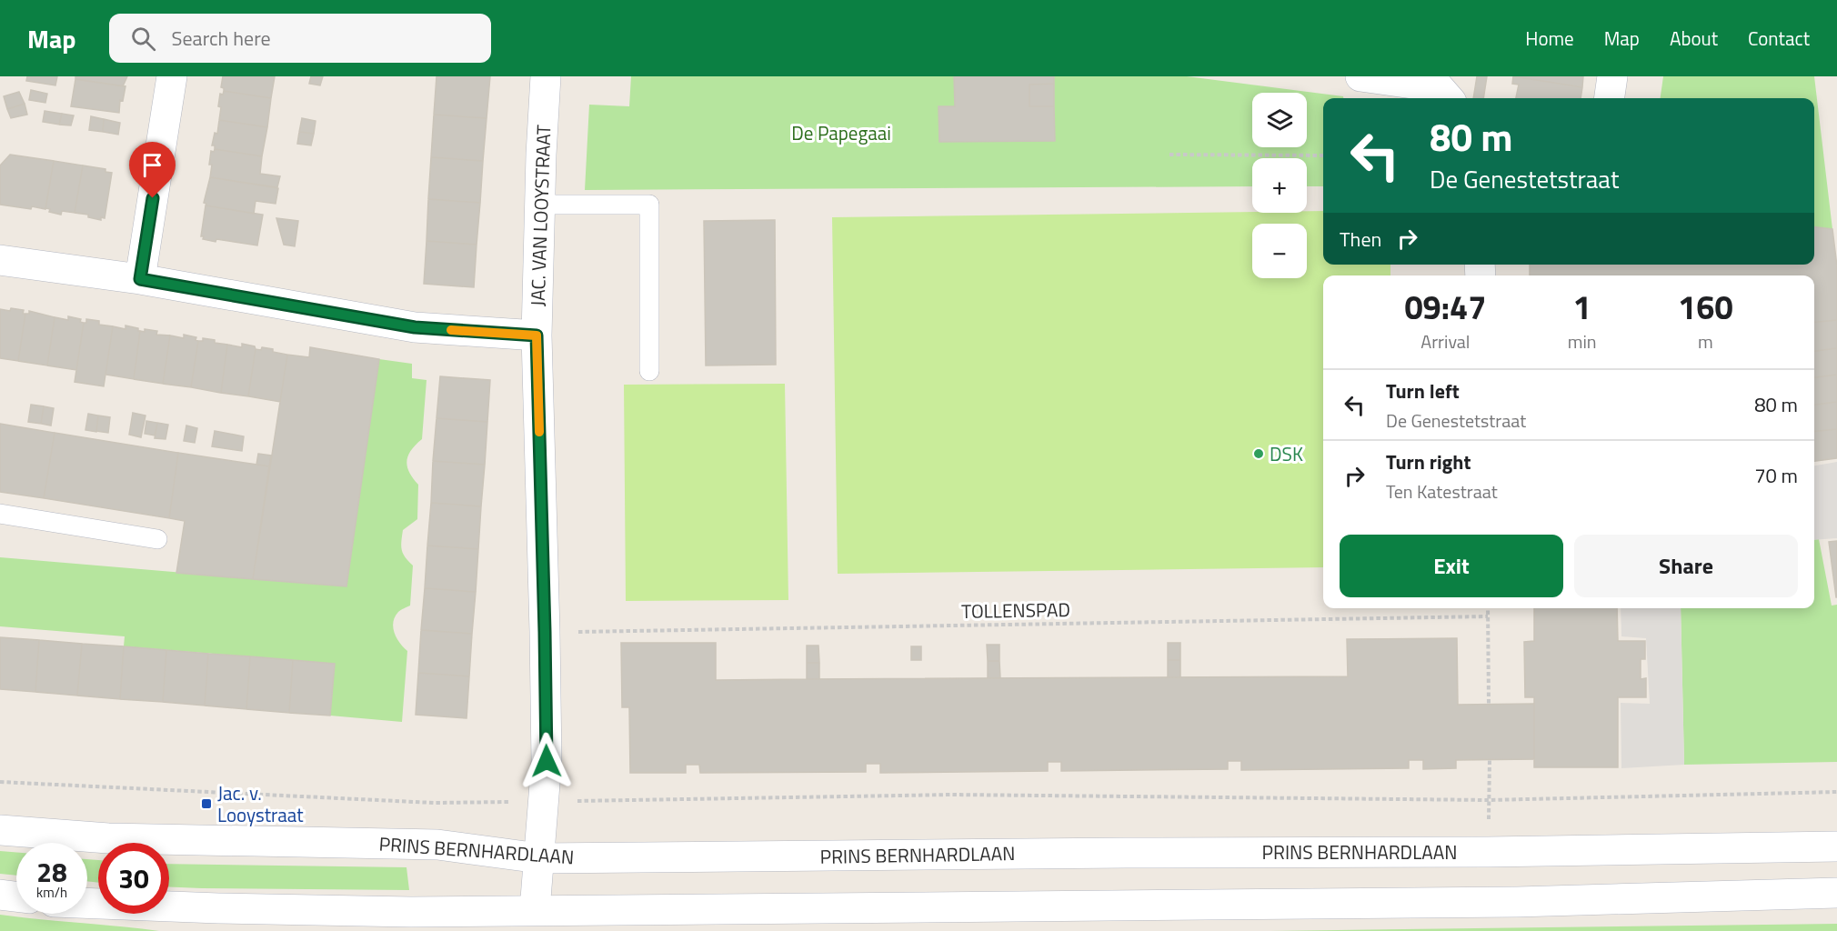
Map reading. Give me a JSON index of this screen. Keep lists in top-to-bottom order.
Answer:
{
  "streets": {
    "main road": ["JAC. VAN LOOYSTRAAT", "PRINS BERNHARDLAAN"],
    "path": ["TOLLENSPAD"]
  },
  "crossings": [
    ["JAC. VAN LOOYSTRAAT", "TOLLENSPAD"],
    ["JAC. VAN LOOYSTRAAT", "PRINS BERNHARDLAAN"]
  ],
  "parks": ["De Papegaai"],
  "places": {
    "other": ["DSK"],
    "transit": ["Jac. v. Looystraat"]
  },
  "page": {
    "header": "Map",
    "search": "Search here",
    "nav": [
      "Home",
      "Map",
      "About",
      "Contact"
    ],
    "map_buttons": ["+", "−"],
    "turn": ["80 m", "De Genestetstraat"],
    "then": "Then",
    "eta": [
      "09:47",
      "Arrival",
      "1",
      "min",
      "160",
      "m"
    ],
    "list": [
      {
        "name": "Turn left",
        "note": "De Genestetstraat",
        "value": "80 m"
      },
      {
        "name": "Turn right",
        "note": "Ten Katestraat",
        "value": "70 m"
      }
    ],
    "buttons": ["Exit", "Share"],
    "speed": "28 km/h",
    "limit": "30"
  }
}
